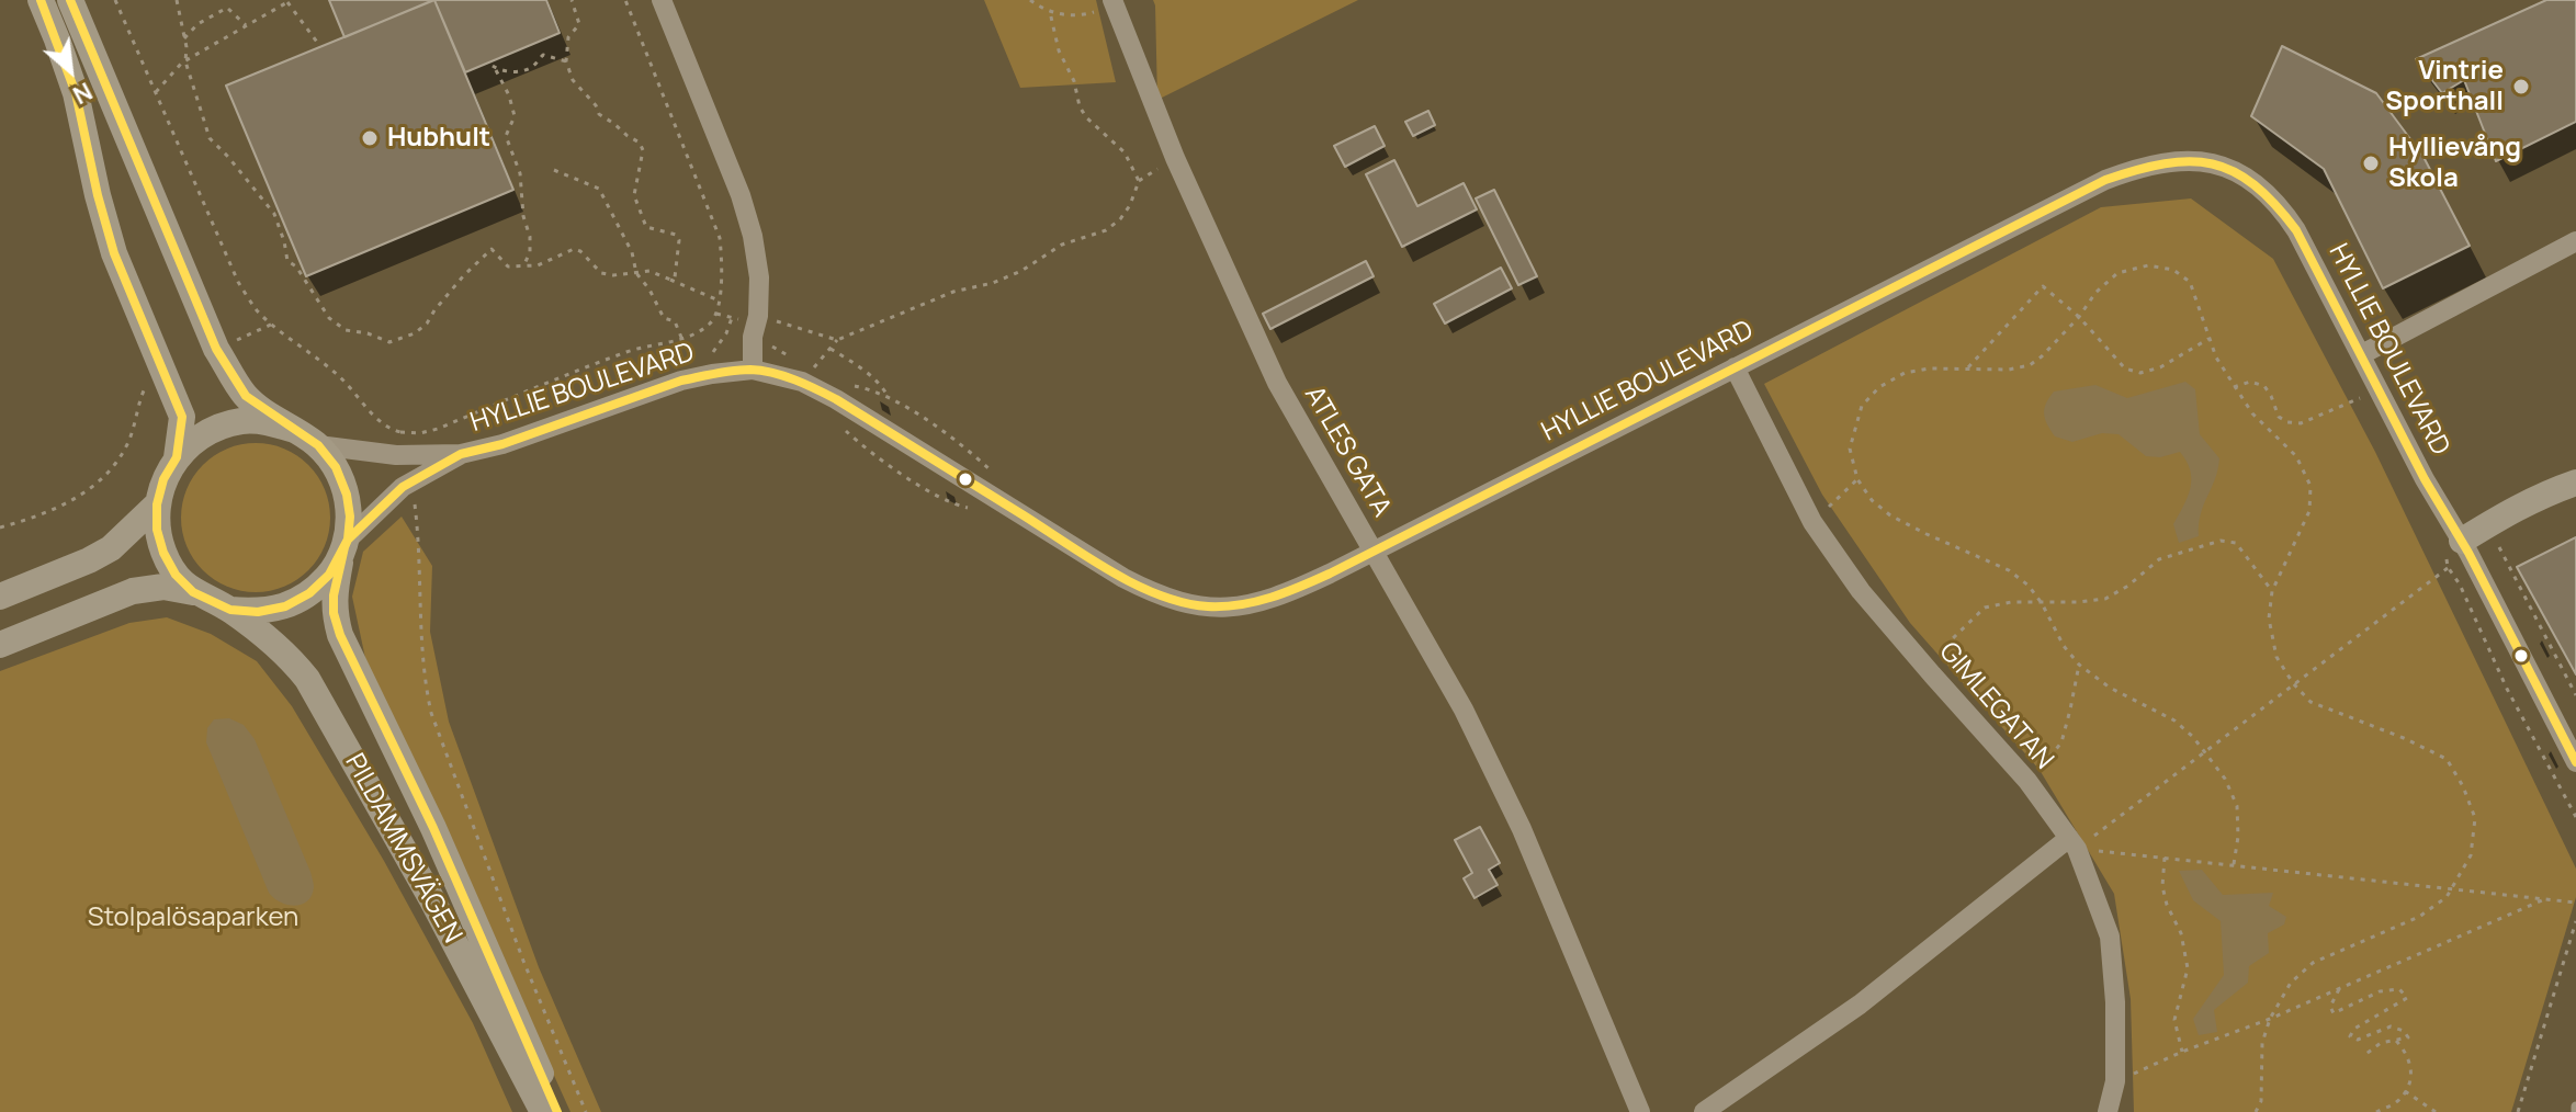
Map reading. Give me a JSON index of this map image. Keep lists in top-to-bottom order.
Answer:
{
  "streets": {
    "main road": ["PILDAMMSVÄGEN"],
    "street": ["HYLLIE BOULEVARD", "ATLES GATA", "GIMLEGATAN"]
  },
  "crossings": [
    ["HYLLIE BOULEVARD", "ATLES GATA"],
    ["HYLLIE BOULEVARD", "GIMLEGATAN"],
    ["HYLLIE BOULEVARD", "PILDAMMSVÄGEN"]
  ],
  "parks": ["Stolpalösaparken"],
  "places": ["Vintrie Sporthall", "Hubhult", "Hyllievång Skola"],
  "north": "bottom right"
}
